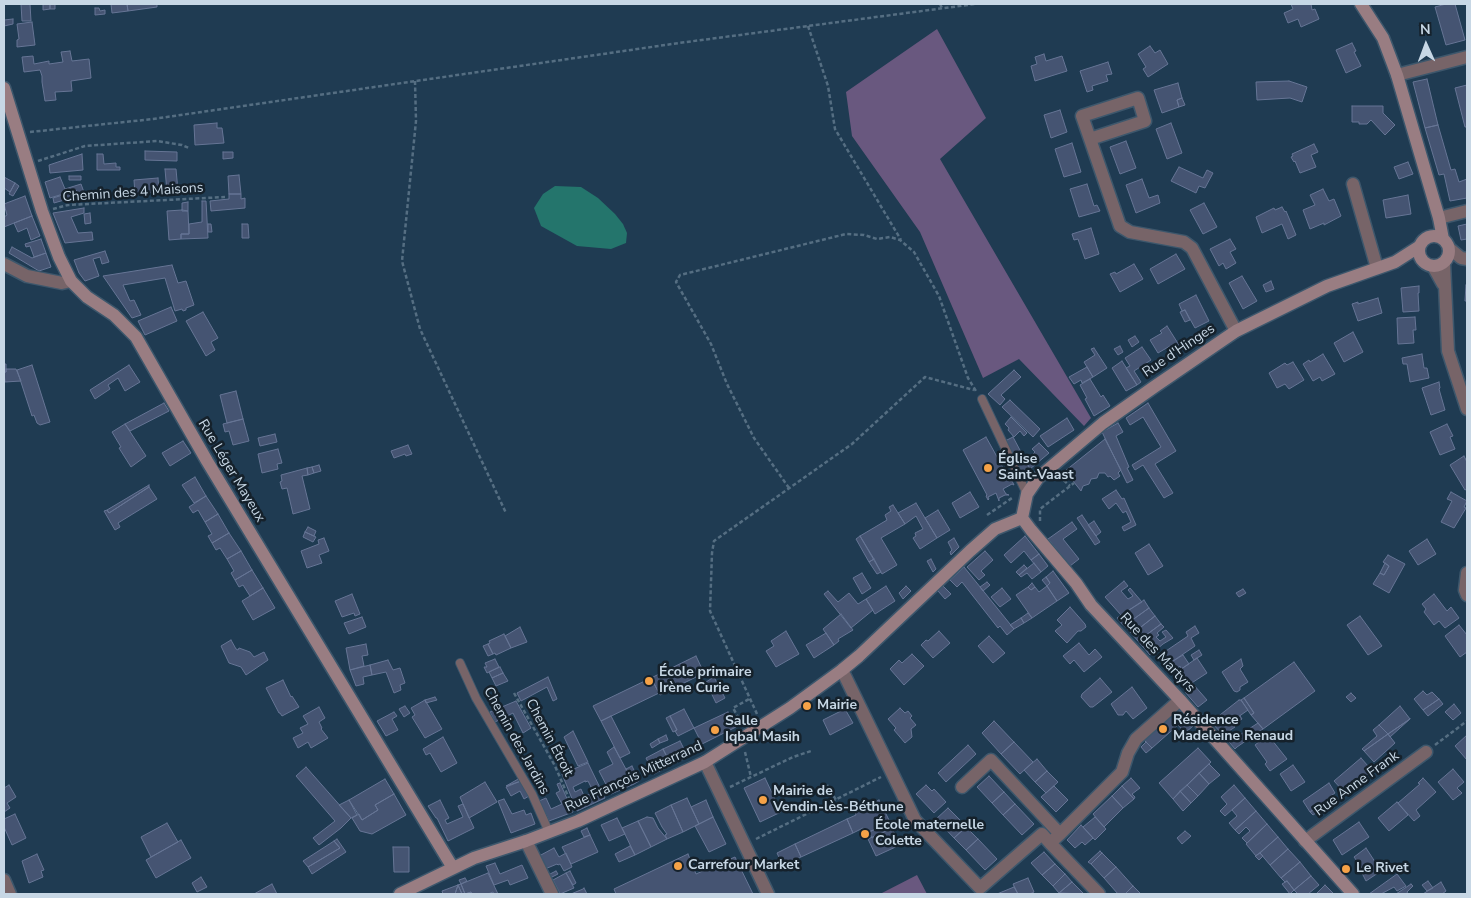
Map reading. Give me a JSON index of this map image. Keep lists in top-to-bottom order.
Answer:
{
  "streets": {
    "street": [
      "Rue d'Hinges",
      "Rue Léger Mayeux",
      "Rue des Martyrs",
      "Rue François Mitterrand",
      "Rue Anne Frank"
    ],
    "lane": ["Chemin des Jardins"],
    "path": ["Chemin des 4 Maisons", "Chemin Étroit"]
  },
  "crossings": [
    ["Chemin des 4 Maisons", "Rue Léger Mayeux"],
    ["Rue d'Hinges", "Rue des Martyrs"],
    ["Rue d'Hinges", "Rue François Mitterrand"],
    ["Rue Léger Mayeux", "Rue François Mitterrand"],
    ["Rue des Martyrs", "Rue François Mitterrand"],
    ["Rue des Martyrs", "Rue Anne Frank"],
    ["Chemin Étroit", "Rue François Mitterrand"],
    ["Chemin des Jardins", "Rue François Mitterrand"]
  ],
  "places": [
    "Église Saint-Vaast",
    "École primaire Irène Curie",
    "Mairie",
    "Résidence Madeleine Renaud",
    "Salle Iqbal Masih",
    "Mairie de Vendin-lès-Béthune",
    "École maternelle Colette",
    "Carrefour Market",
    "Le Rivet"
  ],
  "north": "top"
}
